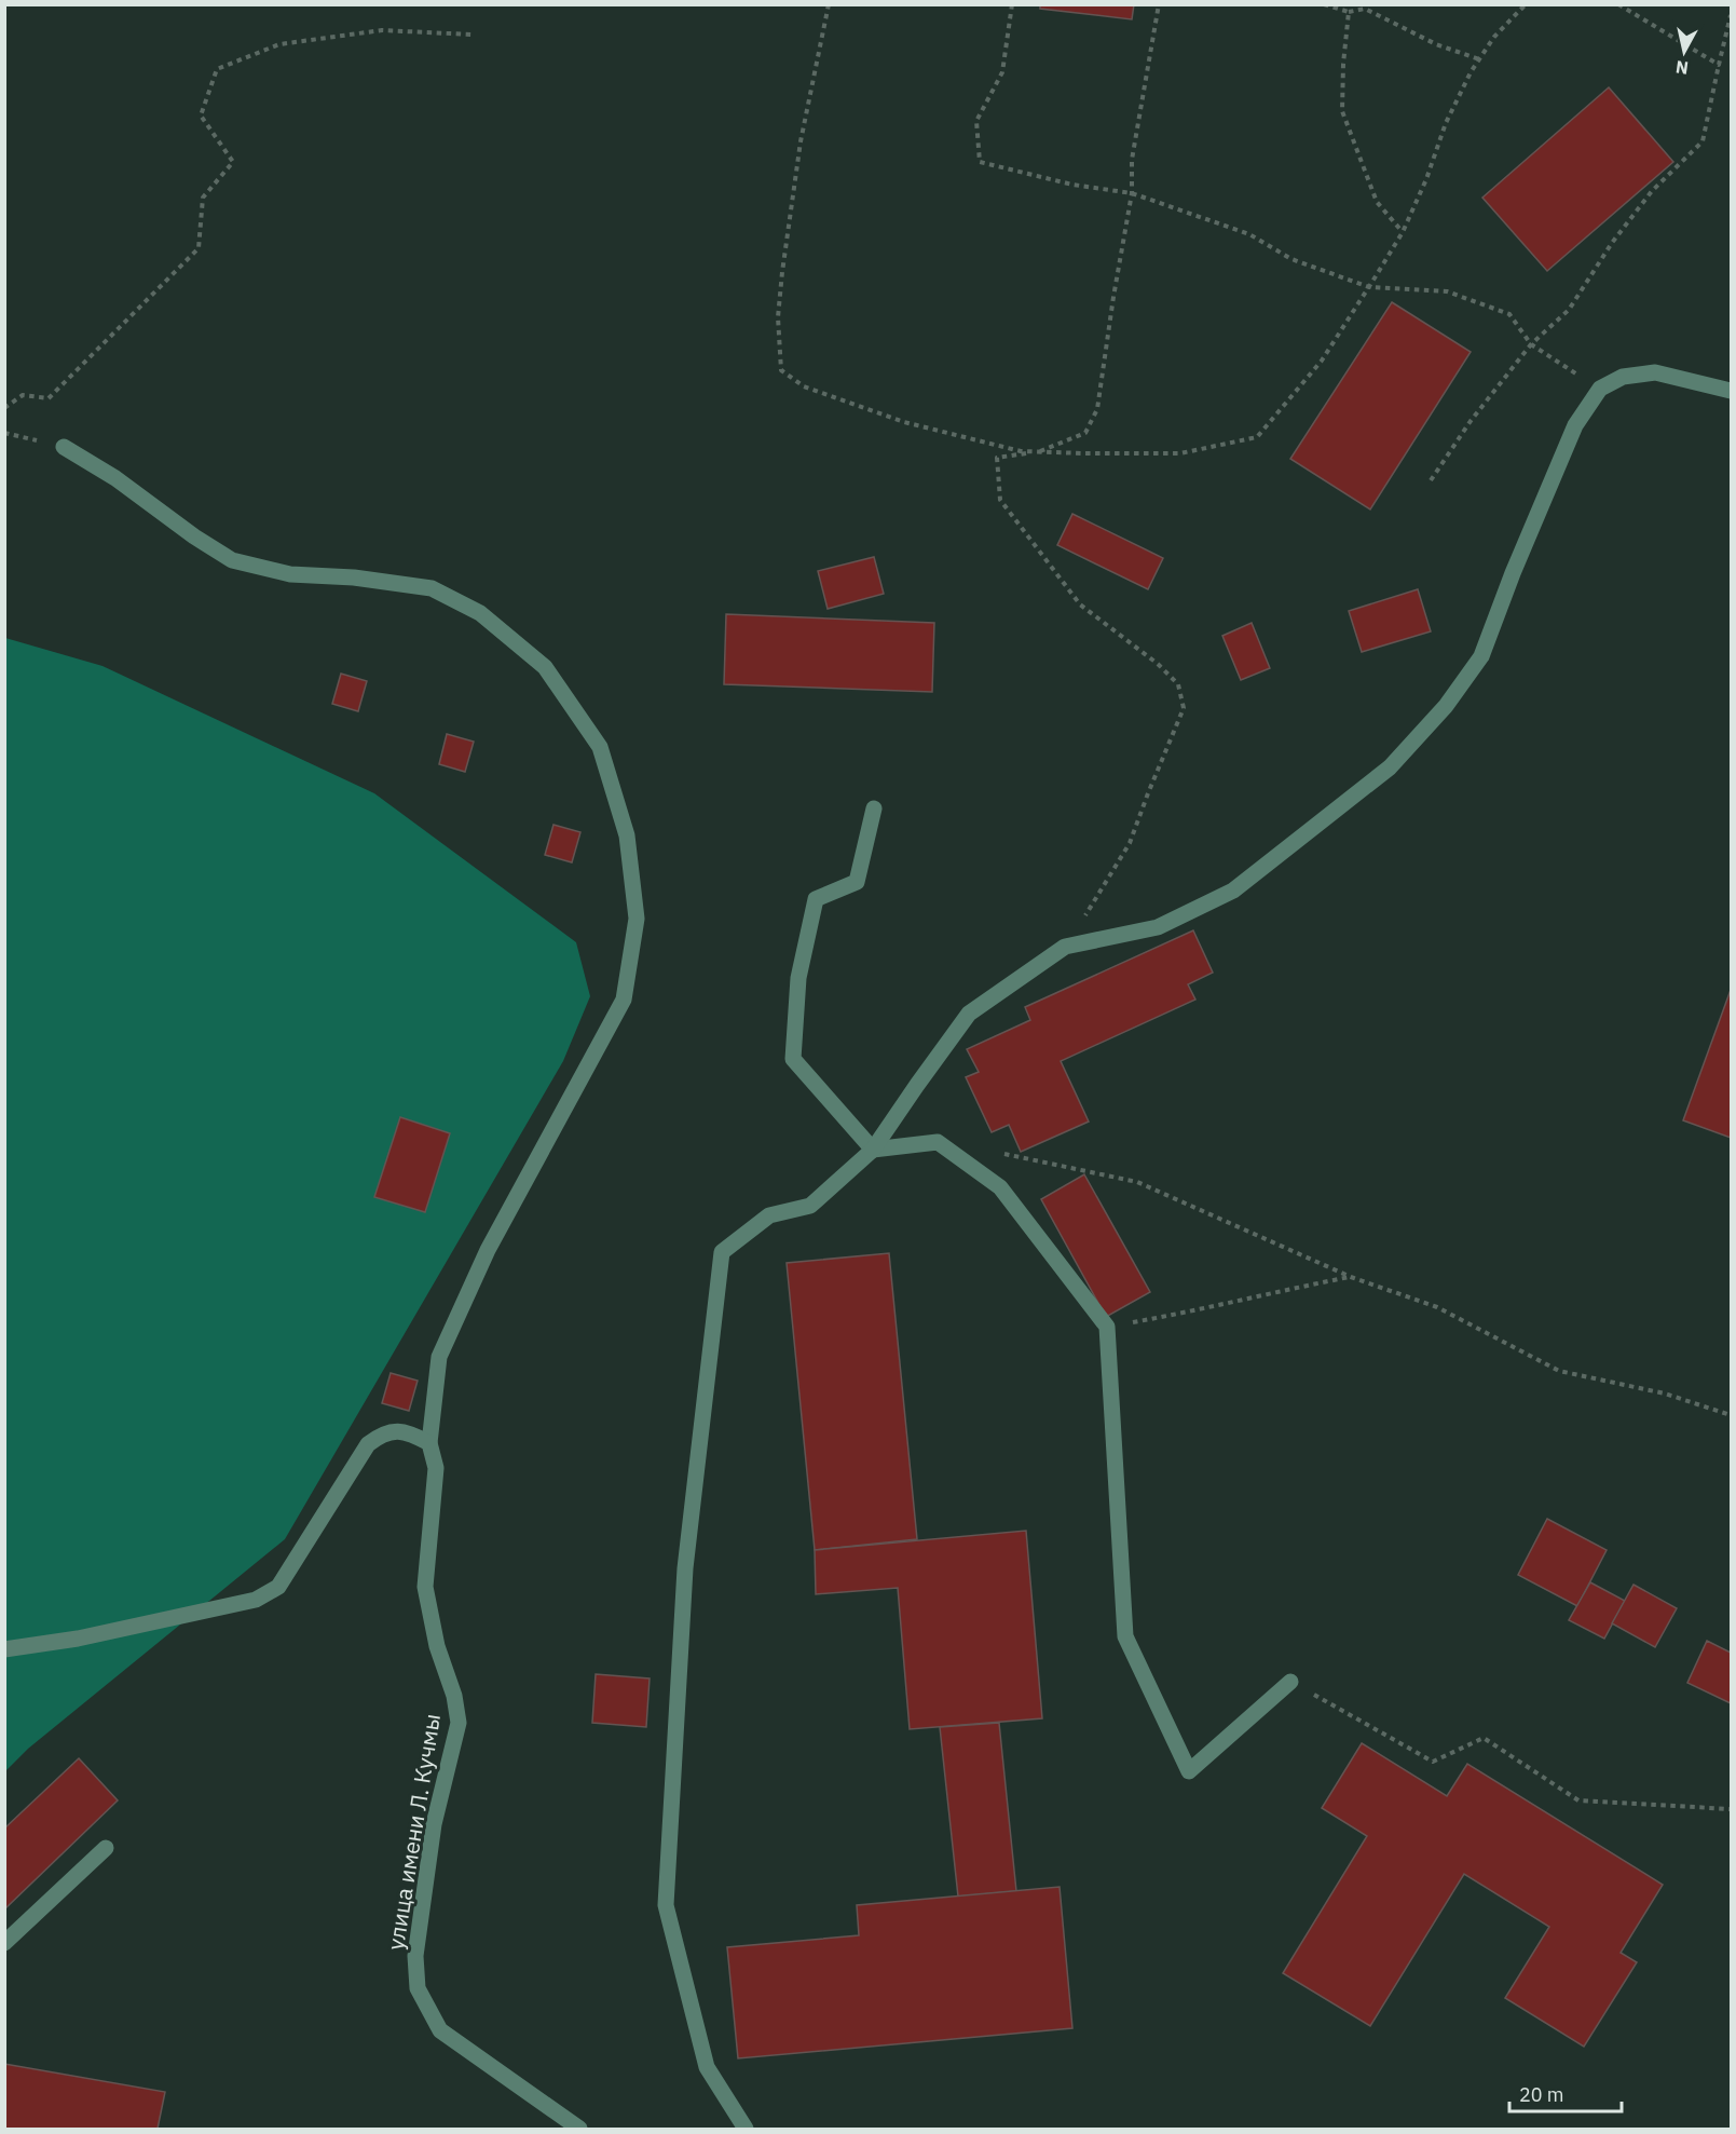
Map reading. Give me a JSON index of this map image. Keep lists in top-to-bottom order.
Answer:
{
  "streets": {
    "street": ["улица имени Л. Кучмы"]
  },
  "scale_bar": "20 m",
  "north": "bottom"
}
